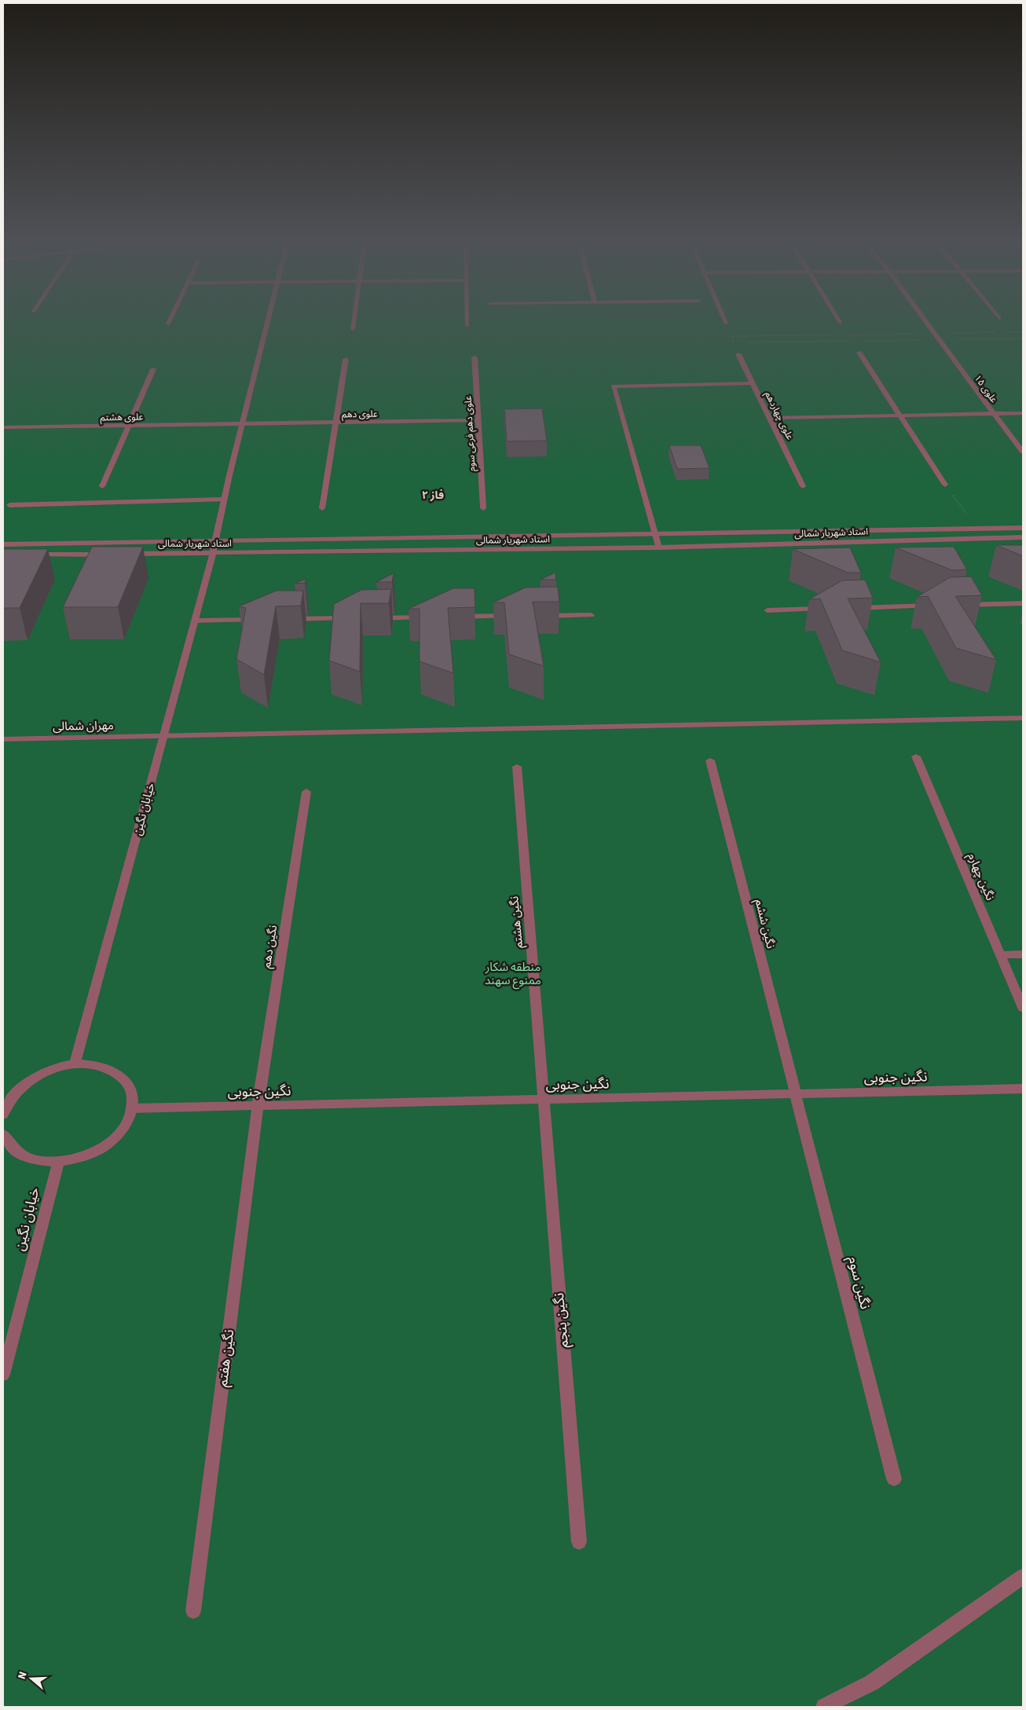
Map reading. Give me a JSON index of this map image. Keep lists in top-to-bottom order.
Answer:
{
  "streets": {
    "street": [
      "علوی ۱۵",
      "علوی دهم",
      "علوی چهاردهم",
      "علوی هشتم",
      "علوی دهم فرعی سوم",
      "استاد شهریار شمالی",
      "مهران شمالی",
      "خیابان نگین",
      "نگین چهارم",
      "نگین هشتم",
      "نگین ششم",
      "نگین دهم",
      "نگین جنوبی",
      "نگین سوم",
      "نگین پنجم",
      "نگین هفتم"
    ]
  },
  "crossings": [
    ["علوی دهم", "علوی هشتم"],
    ["علوی دهم", "علوی دهم فرعی سوم"],
    ["علوی دهم", "خیابان نگین"],
    ["علوی هشتم", "خیابان نگین"],
    ["استاد شهریار شمالی", "خیابان نگین"],
    ["مهران شمالی", "خیابان نگین"],
    ["نگین هشتم", "نگین جنوبی"],
    ["نگین هشتم", "نگین پنجم"],
    ["نگین ششم", "نگین جنوبی"],
    ["نگین ششم", "نگین سوم"],
    ["نگین دهم", "نگین جنوبی"],
    ["نگین دهم", "نگین هفتم"],
    ["نگین جنوبی", "نگین سوم"],
    ["نگین جنوبی", "نگین پنجم"],
    ["نگین جنوبی", "نگین هفتم"]
  ],
  "districts": ["فاز ۲"],
  "parks": ["منطقه شکار ممنوع سهند"],
  "north": "left"
}
